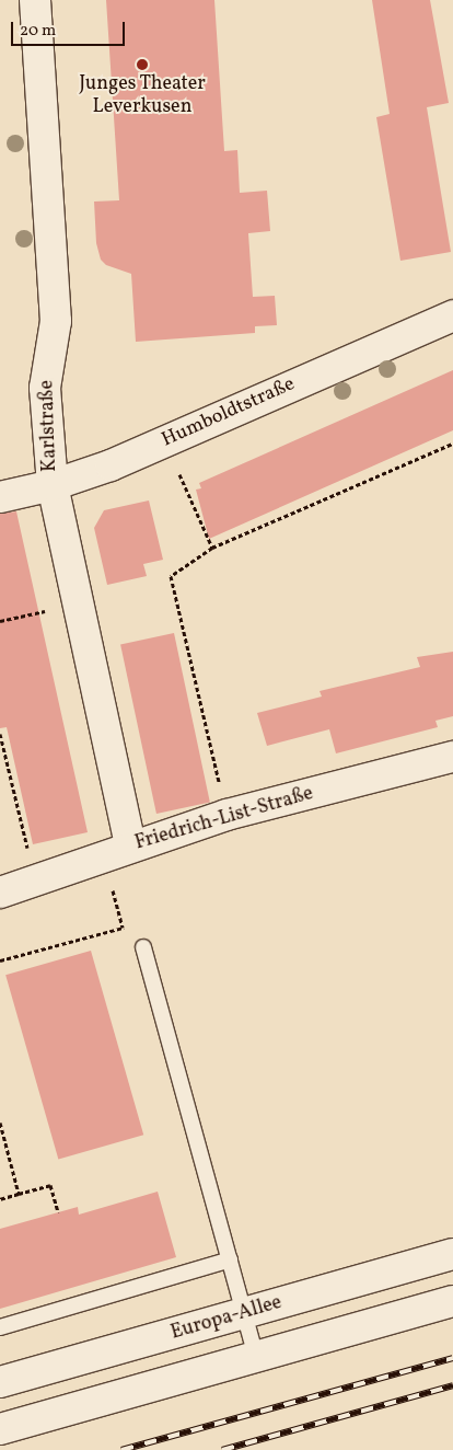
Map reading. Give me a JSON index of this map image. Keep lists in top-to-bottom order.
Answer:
{
  "streets": {
    "street": [
      "Humboldtstraße",
      "Karlstraße",
      "Friedrich-List-Straße",
      "Europa-Allee"
    ]
  },
  "crossings": [
    ["Humboldtstraße", "Karlstraße"],
    ["Karlstraße", "Friedrich-List-Straße"]
  ],
  "places": ["Junges Theater Leverkusen"],
  "scale_bar": "20 m"
}
